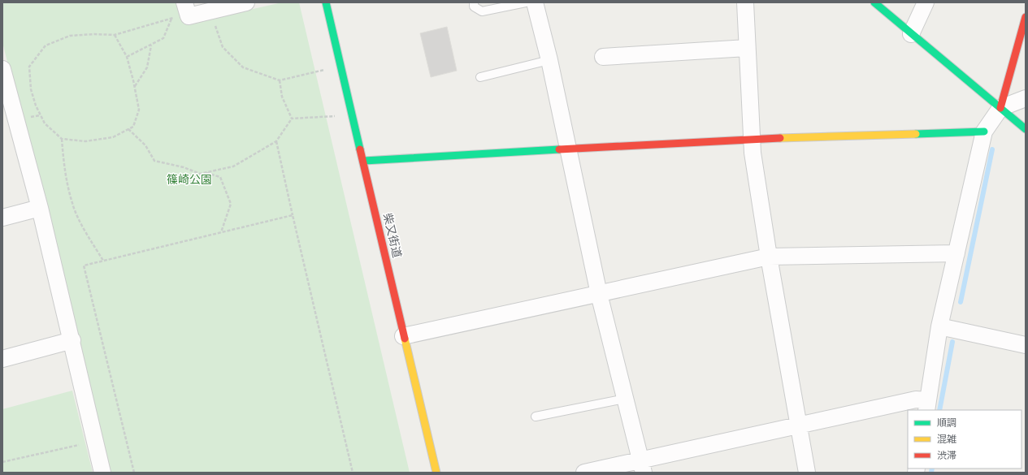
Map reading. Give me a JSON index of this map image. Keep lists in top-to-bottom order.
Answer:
{
  "streets": {
    "street": ["柴又街道"]
  },
  "parks": ["篠崎公園"],
  "legend": ["順調", "混雑", "渋滞"]
}
